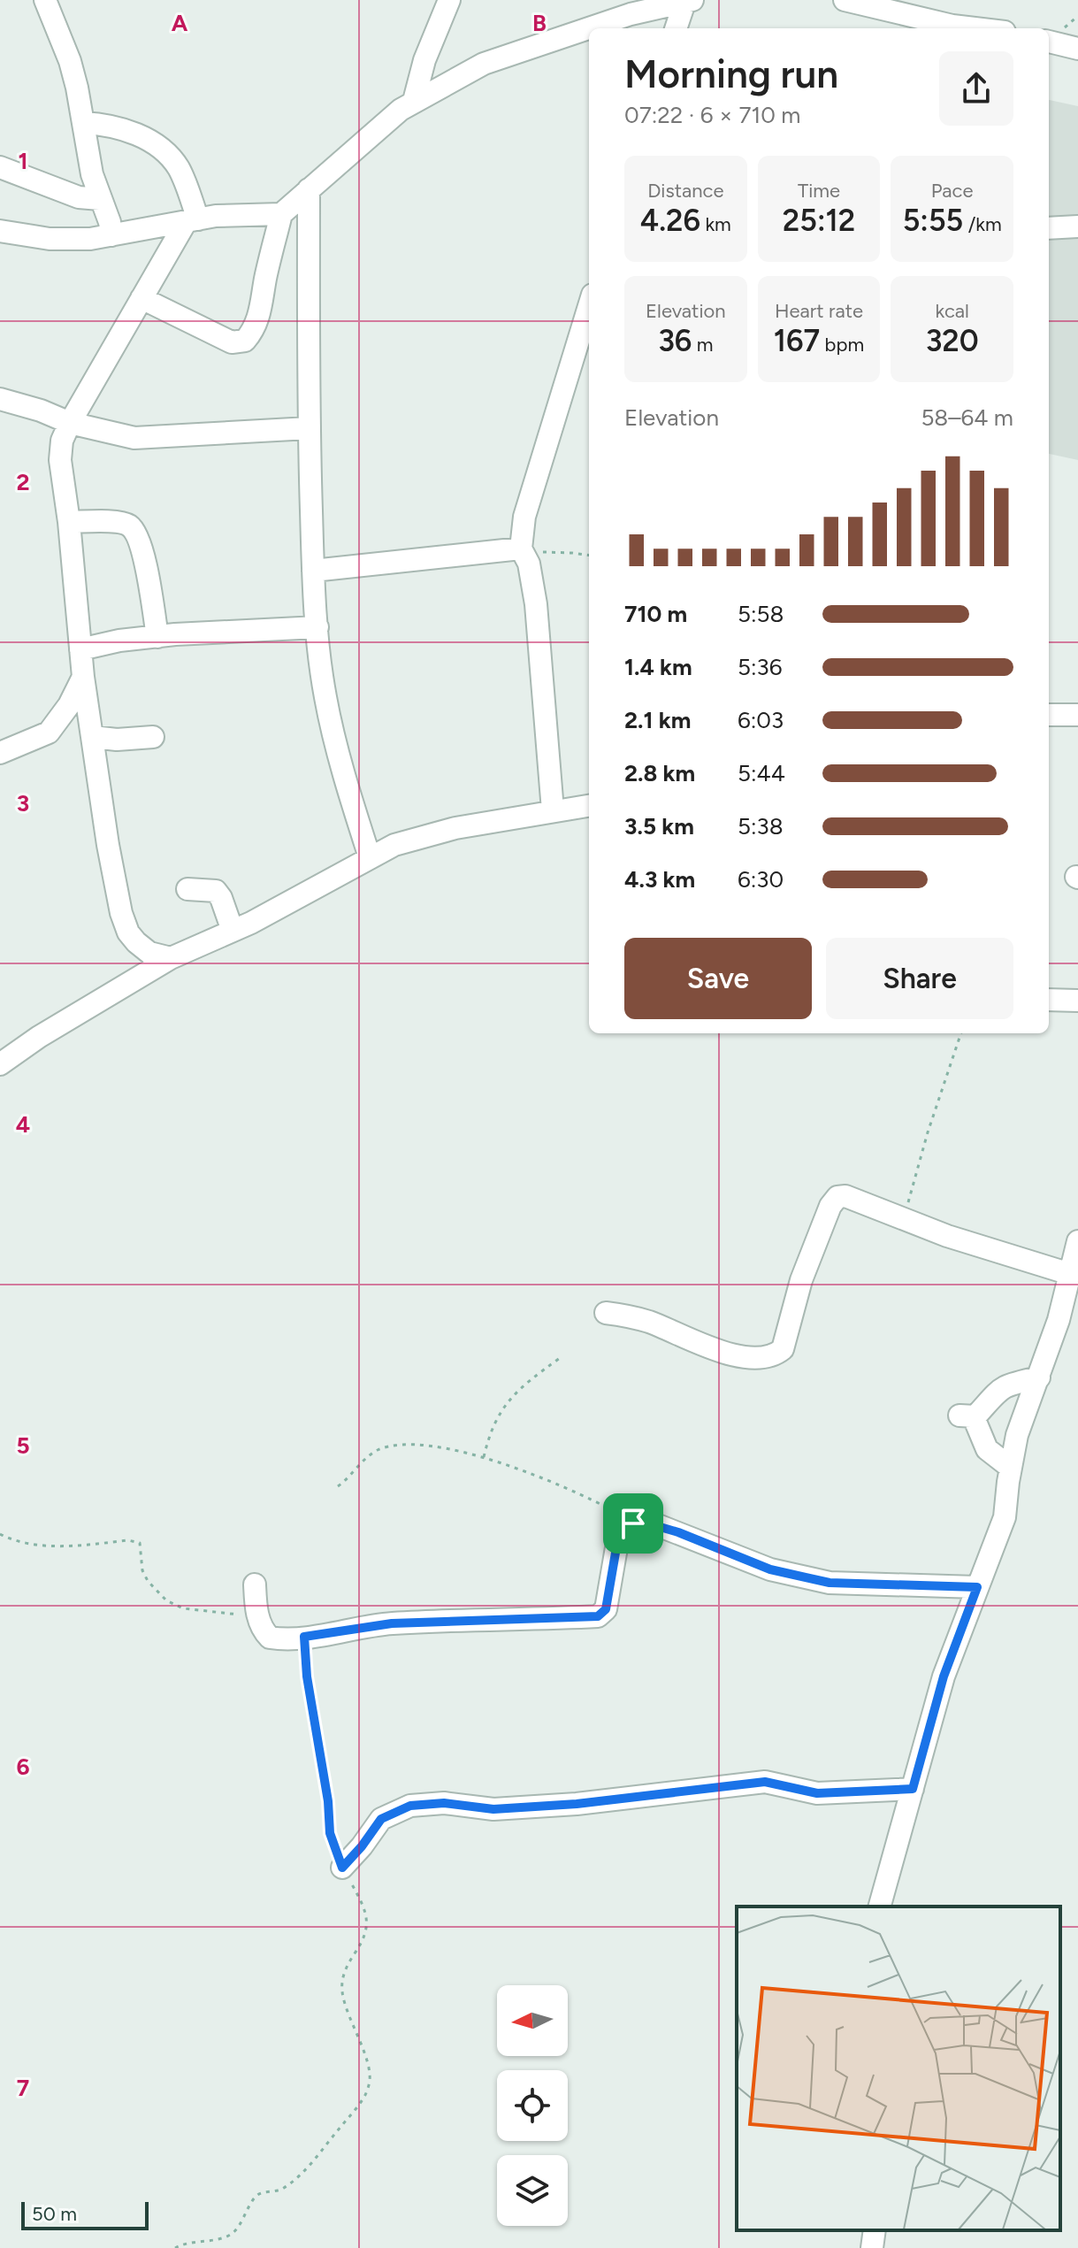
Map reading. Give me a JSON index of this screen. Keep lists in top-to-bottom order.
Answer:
{
  "scale_bar": "50 m",
  "north": "left",
  "page": {
    "heading": ["Morning run", "07:22 · 6 × 710 m"],
    "stats": [
      ["Distance", "4.26 km"],
      ["Time", "25:12"],
      ["Pace", "5:55 /km"],
      ["Elevation", "36 m"],
      ["Heart rate", "167 bpm"],
      ["kcal", "320"]
    ],
    "chart": ["Elevation", "58–64 m"],
    "list": [
      {
        "name": "710 m",
        "note": "5:58"
      },
      {
        "name": "1.4 km",
        "note": "5:36"
      },
      {
        "name": "2.1 km",
        "note": "6:03"
      },
      {
        "name": "2.8 km",
        "note": "5:44"
      },
      {
        "name": "3.5 km",
        "note": "5:38"
      },
      {
        "name": "4.3 km",
        "note": "6:30"
      }
    ],
    "buttons": ["Save", "Share"],
    "scale": "50 m"
  },
  "grid": {
    "columns": ["A", "B"],
    "rows": [
      "1",
      "2",
      "3",
      "4",
      "5",
      "6",
      "7"
    ]
  }
}
